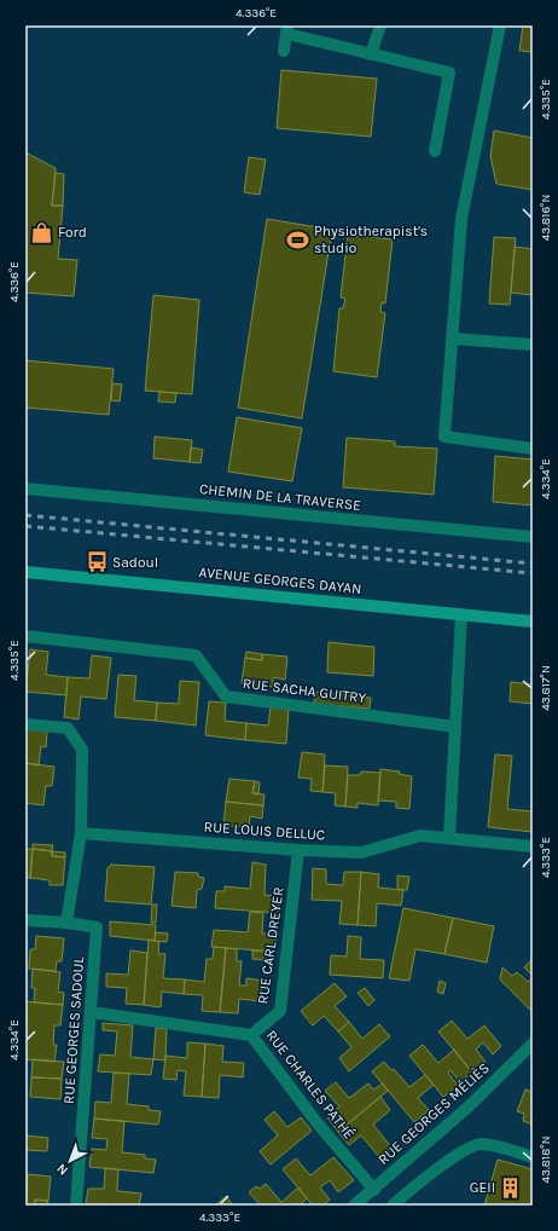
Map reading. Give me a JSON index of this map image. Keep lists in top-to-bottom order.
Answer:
{
  "streets": {
    "street": [
      "CHEMIN DE LA TRAVERSE",
      "AVENUE GEORGES DAYAN",
      "RUE SACHA GUITRY",
      "RUE LOUIS DELLUC",
      "RUE CARL DREYER",
      "RUE GEORGES SADOUL",
      "RUE CHARLES PATHÉ",
      "RUE GEORGES MÉLIÈS"
    ]
  },
  "crossings": [
    ["RUE LOUIS DELLUC", "RUE CARL DREYER"],
    ["RUE CARL DREYER", "RUE CHARLES PATHÉ"],
    ["RUE GEORGES SADOUL", "RUE CHARLES PATHÉ"],
    ["RUE CHARLES PATHÉ", "RUE GEORGES MÉLIÈS"]
  ],
  "places": {
    "shop": ["Ford"],
    "sports": ["Physiotherapist's studio"],
    "bus stop": ["Sadoul"],
    "building": ["GEII"]
  },
  "north": "bottom left",
  "coordinates": [
    "4.336°E",
    "4.335°E",
    "43.816°N",
    "4.334°E",
    "43.817°N",
    "4.333°E",
    "43.818°N"
  ]
}
